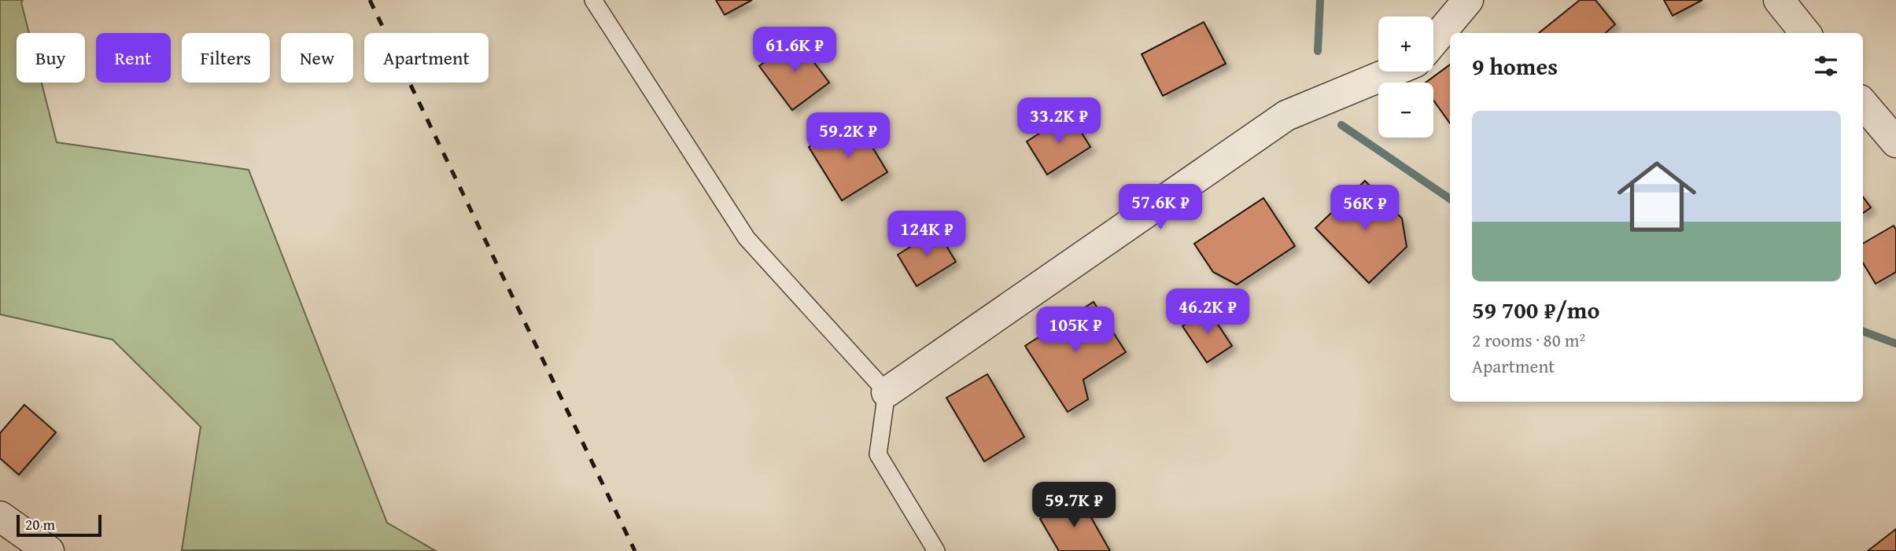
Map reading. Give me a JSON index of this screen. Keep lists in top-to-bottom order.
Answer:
{
  "scale_bar": "20 m",
  "page": {
    "map_buttons": ["+", "−"],
    "price": [
      "61.6K ₽",
      "33.2K ₽",
      "59.2K ₽",
      "57.6K ₽",
      "56K ₽",
      "124K ₽",
      "46.2K ₽",
      "105K ₽",
      "59.7K ₽"
    ],
    "chip": [
      "Buy",
      "Rent",
      "Filters",
      "New",
      "Apartment"
    ],
    "heading": "9 homes",
    "list": [
      {
        "name": "59 700 ₽/mo",
        "note": "2 rooms · 80 m² · Apartment"
      }
    ],
    "scale": "20 m"
  }
}
